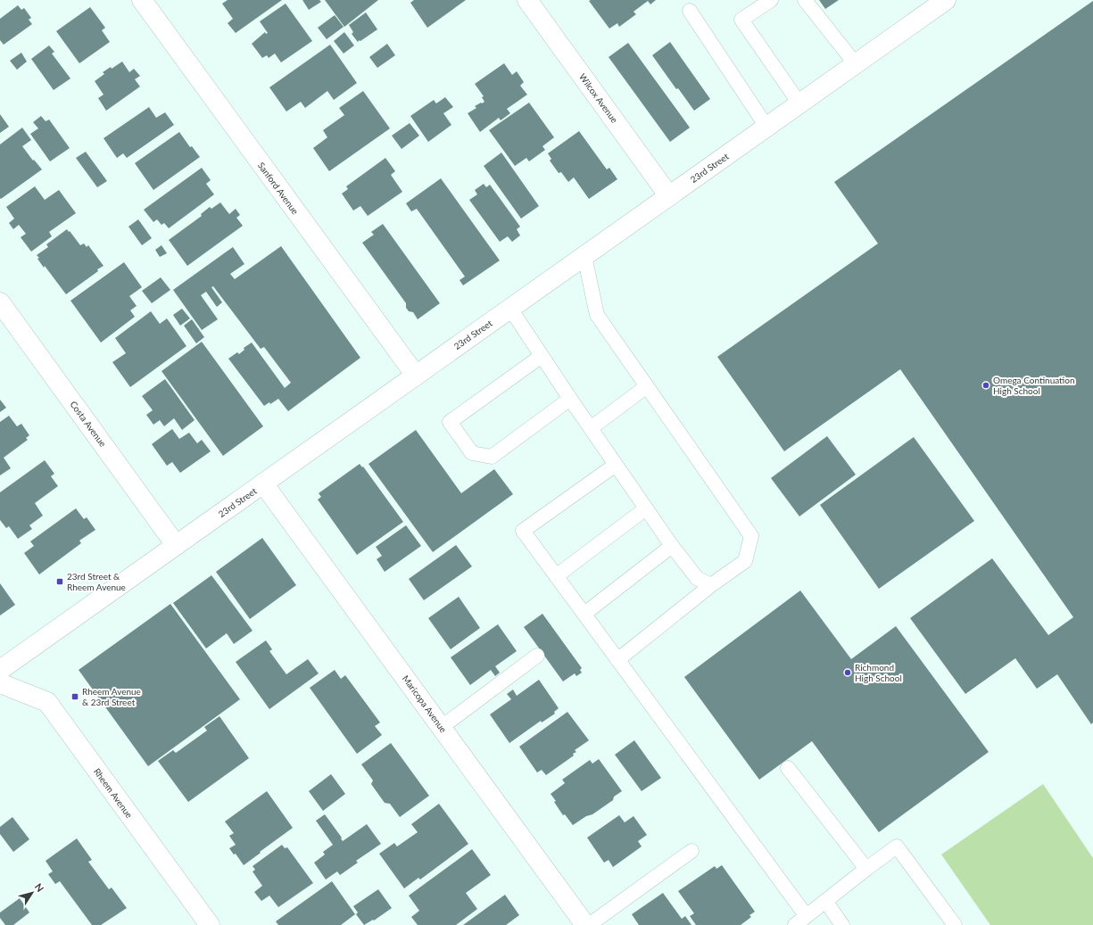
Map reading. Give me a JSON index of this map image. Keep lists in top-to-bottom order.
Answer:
{
  "streets": {
    "street": [
      "Wilcox Avenue",
      "23rd Street",
      "Sanford Avenue",
      "Costa Avenue",
      "Maricopa Avenue",
      "Rheem Avenue"
    ]
  },
  "crossings": [
    ["Wilcox Avenue", "23rd Street"],
    ["23rd Street", "Sanford Avenue"],
    ["23rd Street", "Costa Avenue"],
    ["23rd Street", "Maricopa Avenue"]
  ],
  "places": {
    "other": ["Omega Continuation High School", "Richmond High School"],
    "transit": ["23rd Street & Rheem Avenue", "Rheem Avenue & 23rd Street"]
  },
  "north": "top right"
}
